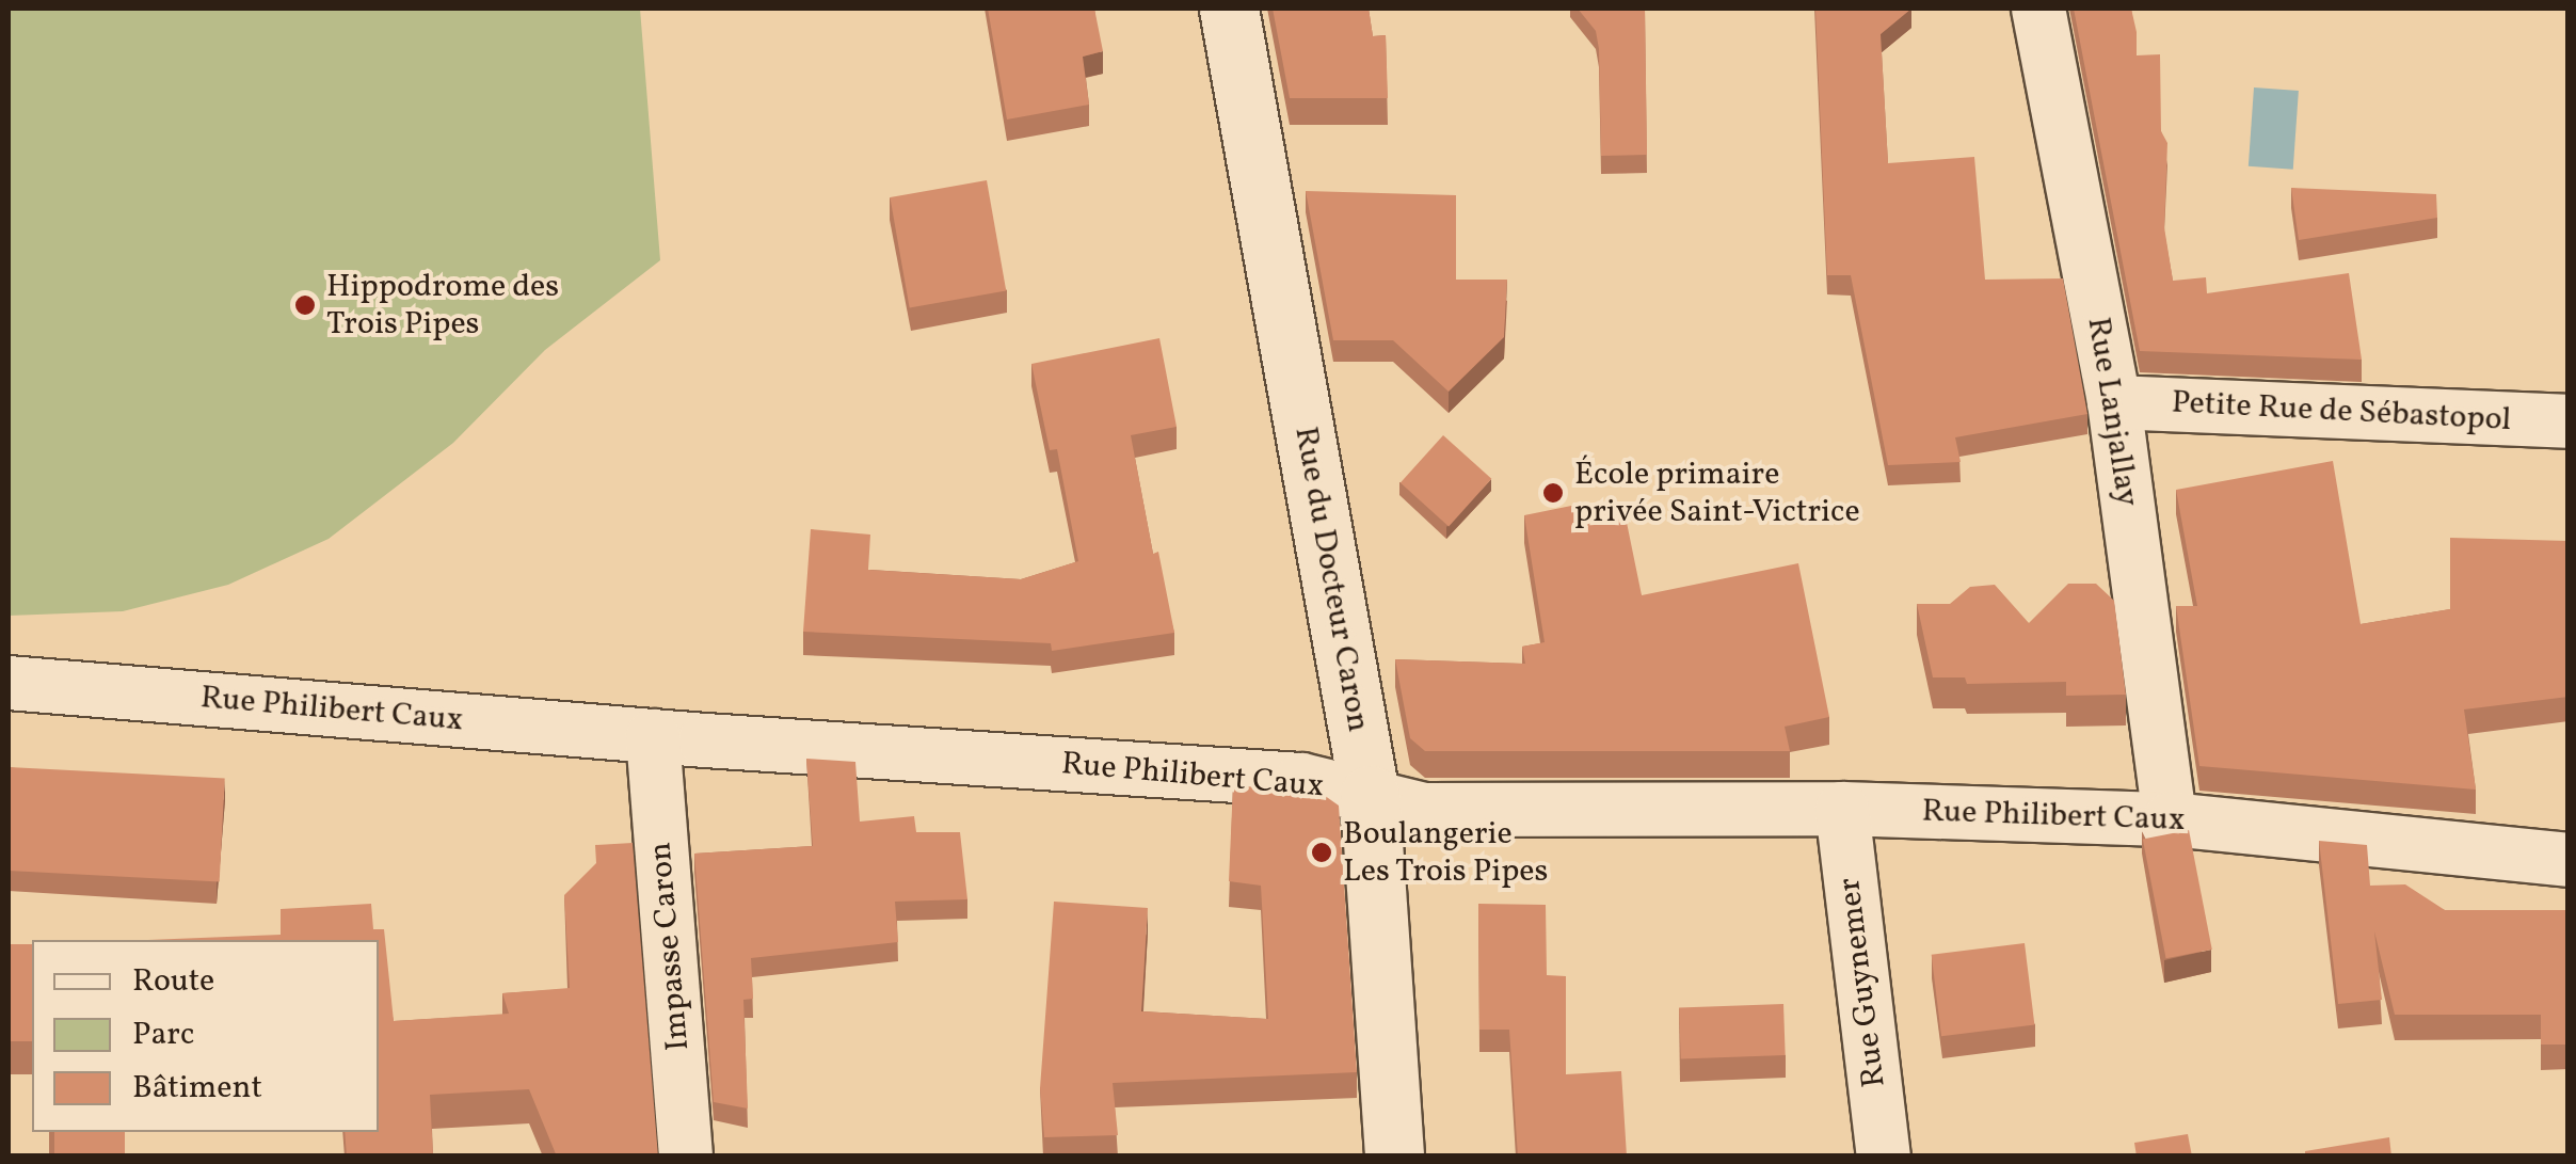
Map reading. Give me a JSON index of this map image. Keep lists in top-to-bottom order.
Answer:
{
  "streets": {
    "street": [
      "Rue Lanjallay",
      "Petite Rue de Sébastopol",
      "Rue du Docteur Caron",
      "Rue Philibert Caux",
      "Impasse Caron",
      "Rue Guynemer"
    ]
  },
  "crossings": [
    ["Rue Lanjallay", "Petite Rue de Sébastopol"],
    ["Rue Lanjallay", "Rue Philibert Caux"],
    ["Rue du Docteur Caron", "Rue Philibert Caux"],
    ["Rue Philibert Caux", "Impasse Caron"],
    ["Rue Philibert Caux", "Rue Guynemer"]
  ],
  "places": ["Hippodrome des Trois Pipes", "École primaire privée Saint-Victrice", "Boulangerie Les Trois Pipes"],
  "legend": ["Route", "Parc", "Bâtiment"]
}
